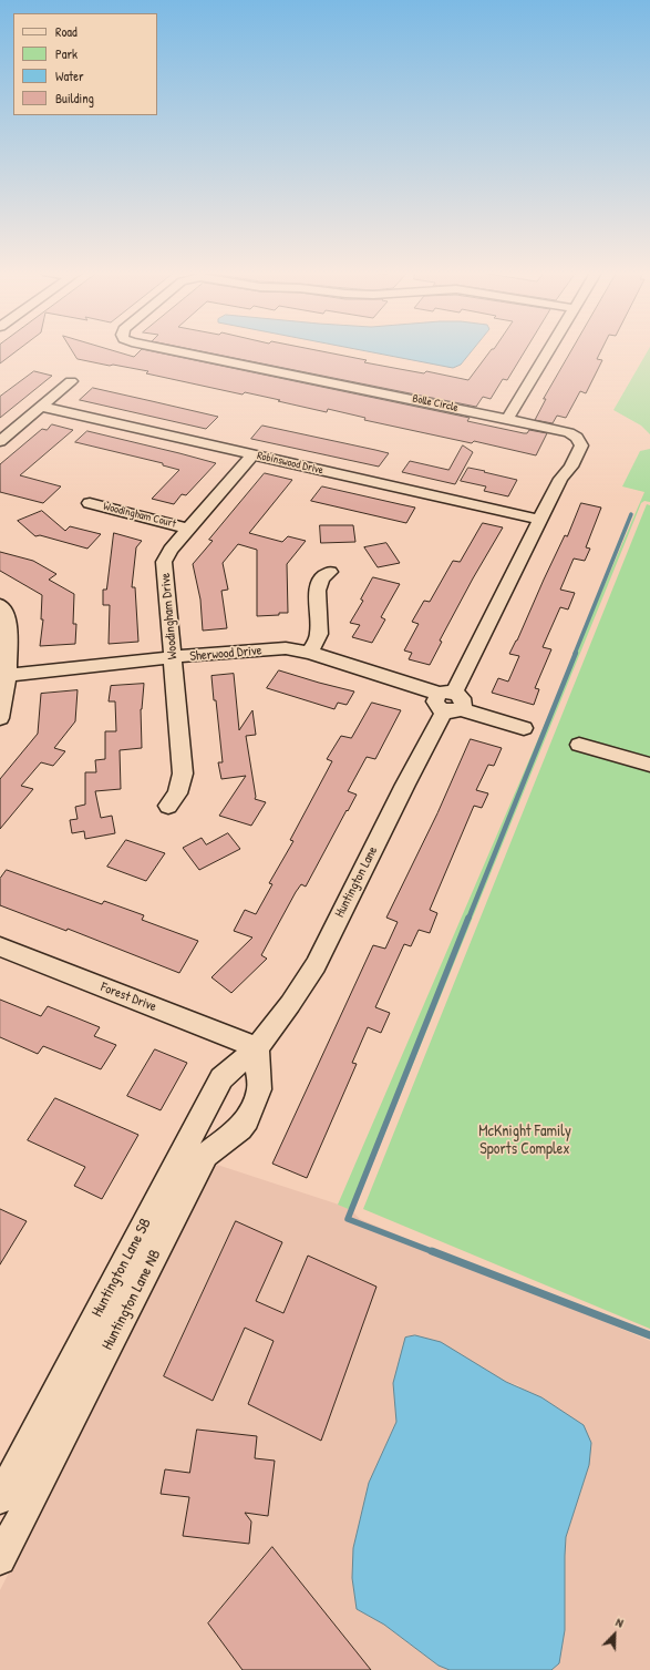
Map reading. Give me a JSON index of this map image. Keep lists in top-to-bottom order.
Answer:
{
  "streets": {
    "street": [
      "Bolle Circle",
      "Robinswood Drive",
      "Woodingham Court",
      "Woodingham Drive",
      "Sherwood Drive",
      "Huntington Lane",
      "Forest Drive",
      "Huntington Lane SB",
      "Huntington Lane NB"
    ]
  },
  "crossings": [
    ["Bolle Circle", "Robinswood Drive"],
    ["Bolle Circle", "Huntington Lane"],
    ["Robinswood Drive", "Woodingham Drive"],
    ["Robinswood Drive", "Huntington Lane"],
    ["Woodingham Court", "Woodingham Drive"],
    ["Woodingham Drive", "Sherwood Drive"],
    ["Sherwood Drive", "Huntington Lane"],
    ["Huntington Lane", "Forest Drive"],
    ["Huntington Lane", "Huntington Lane SB"],
    ["Huntington Lane", "Huntington Lane NB"],
    ["Forest Drive", "Huntington Lane SB"],
    ["Forest Drive", "Huntington Lane NB"],
    ["Huntington Lane SB", "Huntington Lane NB"]
  ],
  "parks": ["McKnight Family Sports Complex"],
  "legend": [
    "Road",
    "Park",
    "Water",
    "Building"
  ],
  "north": "top right"
}
